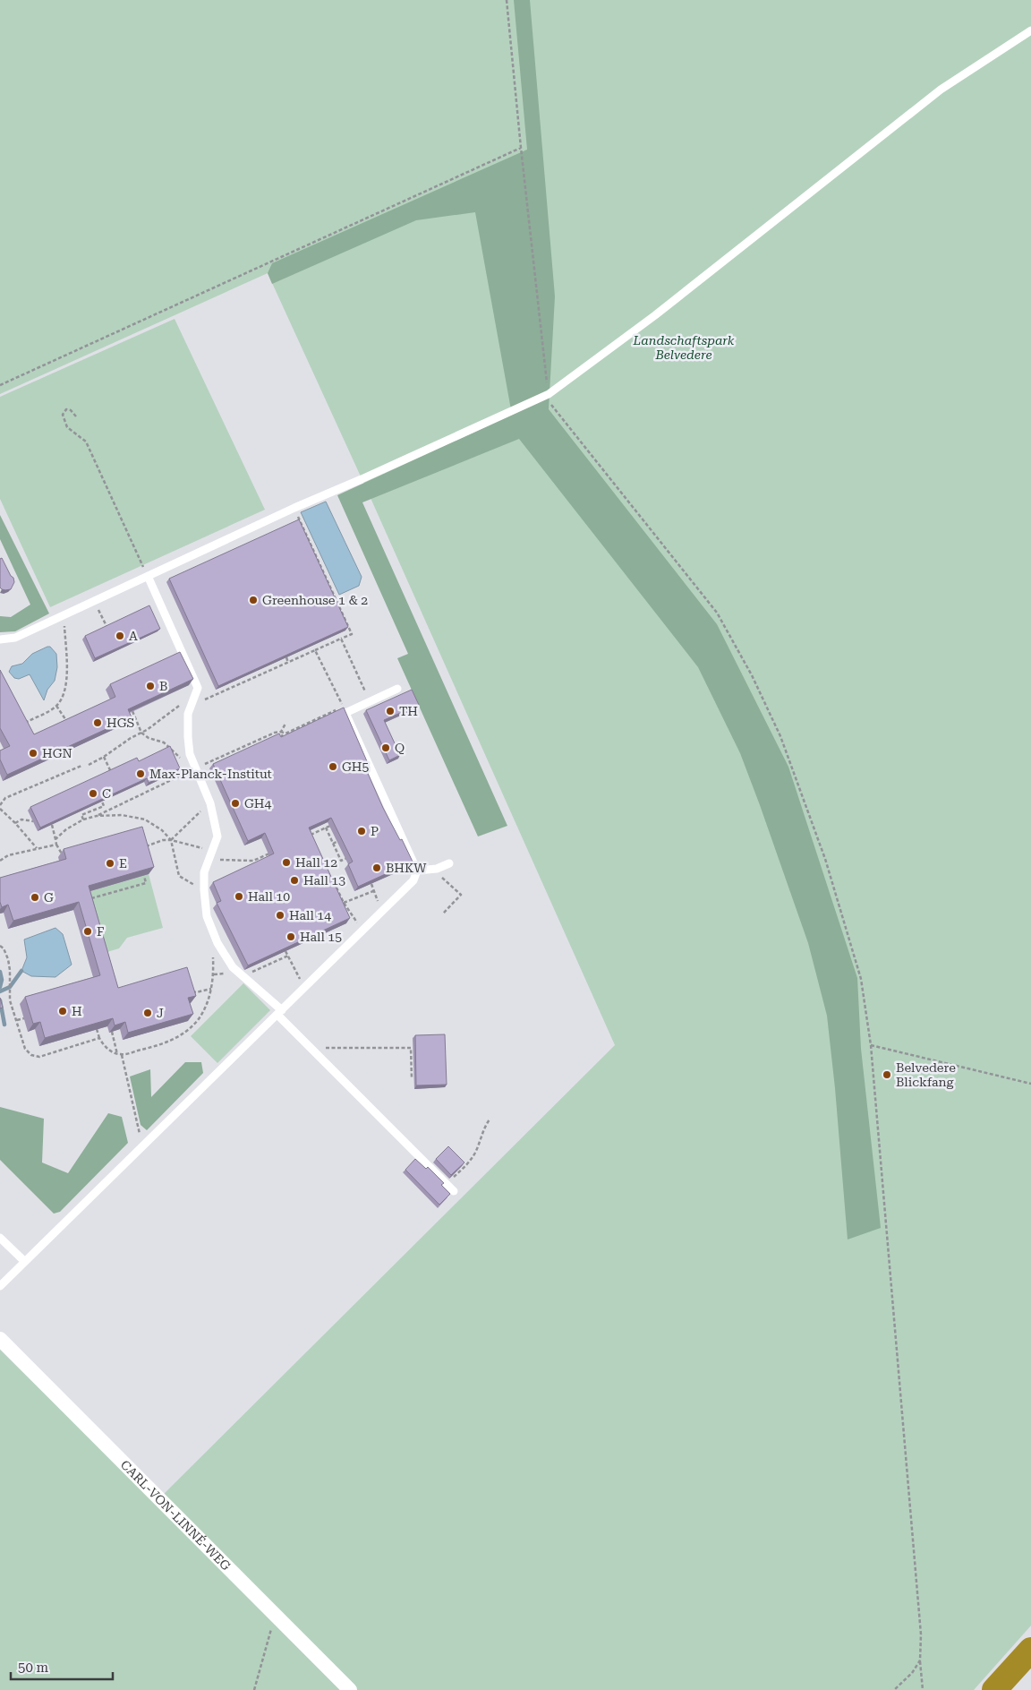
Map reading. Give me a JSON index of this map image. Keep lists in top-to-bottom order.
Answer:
{
  "streets": {
    "street": ["CARL-VON-LINNÉ-WEG"]
  },
  "parks": ["Landschaftspark Belvedere"],
  "places": [
    "Greenhouse 1 & 2",
    "A",
    "B",
    "TH",
    "HGS",
    "Q",
    "HGN",
    "GH5",
    "Max-Planck-Institut",
    "C",
    "GH4",
    "P",
    "Hall 12",
    "E",
    "BHKW",
    "Hall 13",
    "Hall 10",
    "G",
    "Hall 14",
    "F",
    "Hall 15",
    "H",
    "J",
    "Belvedere Blickfang"
  ],
  "scale_bar": "50 m"
}
